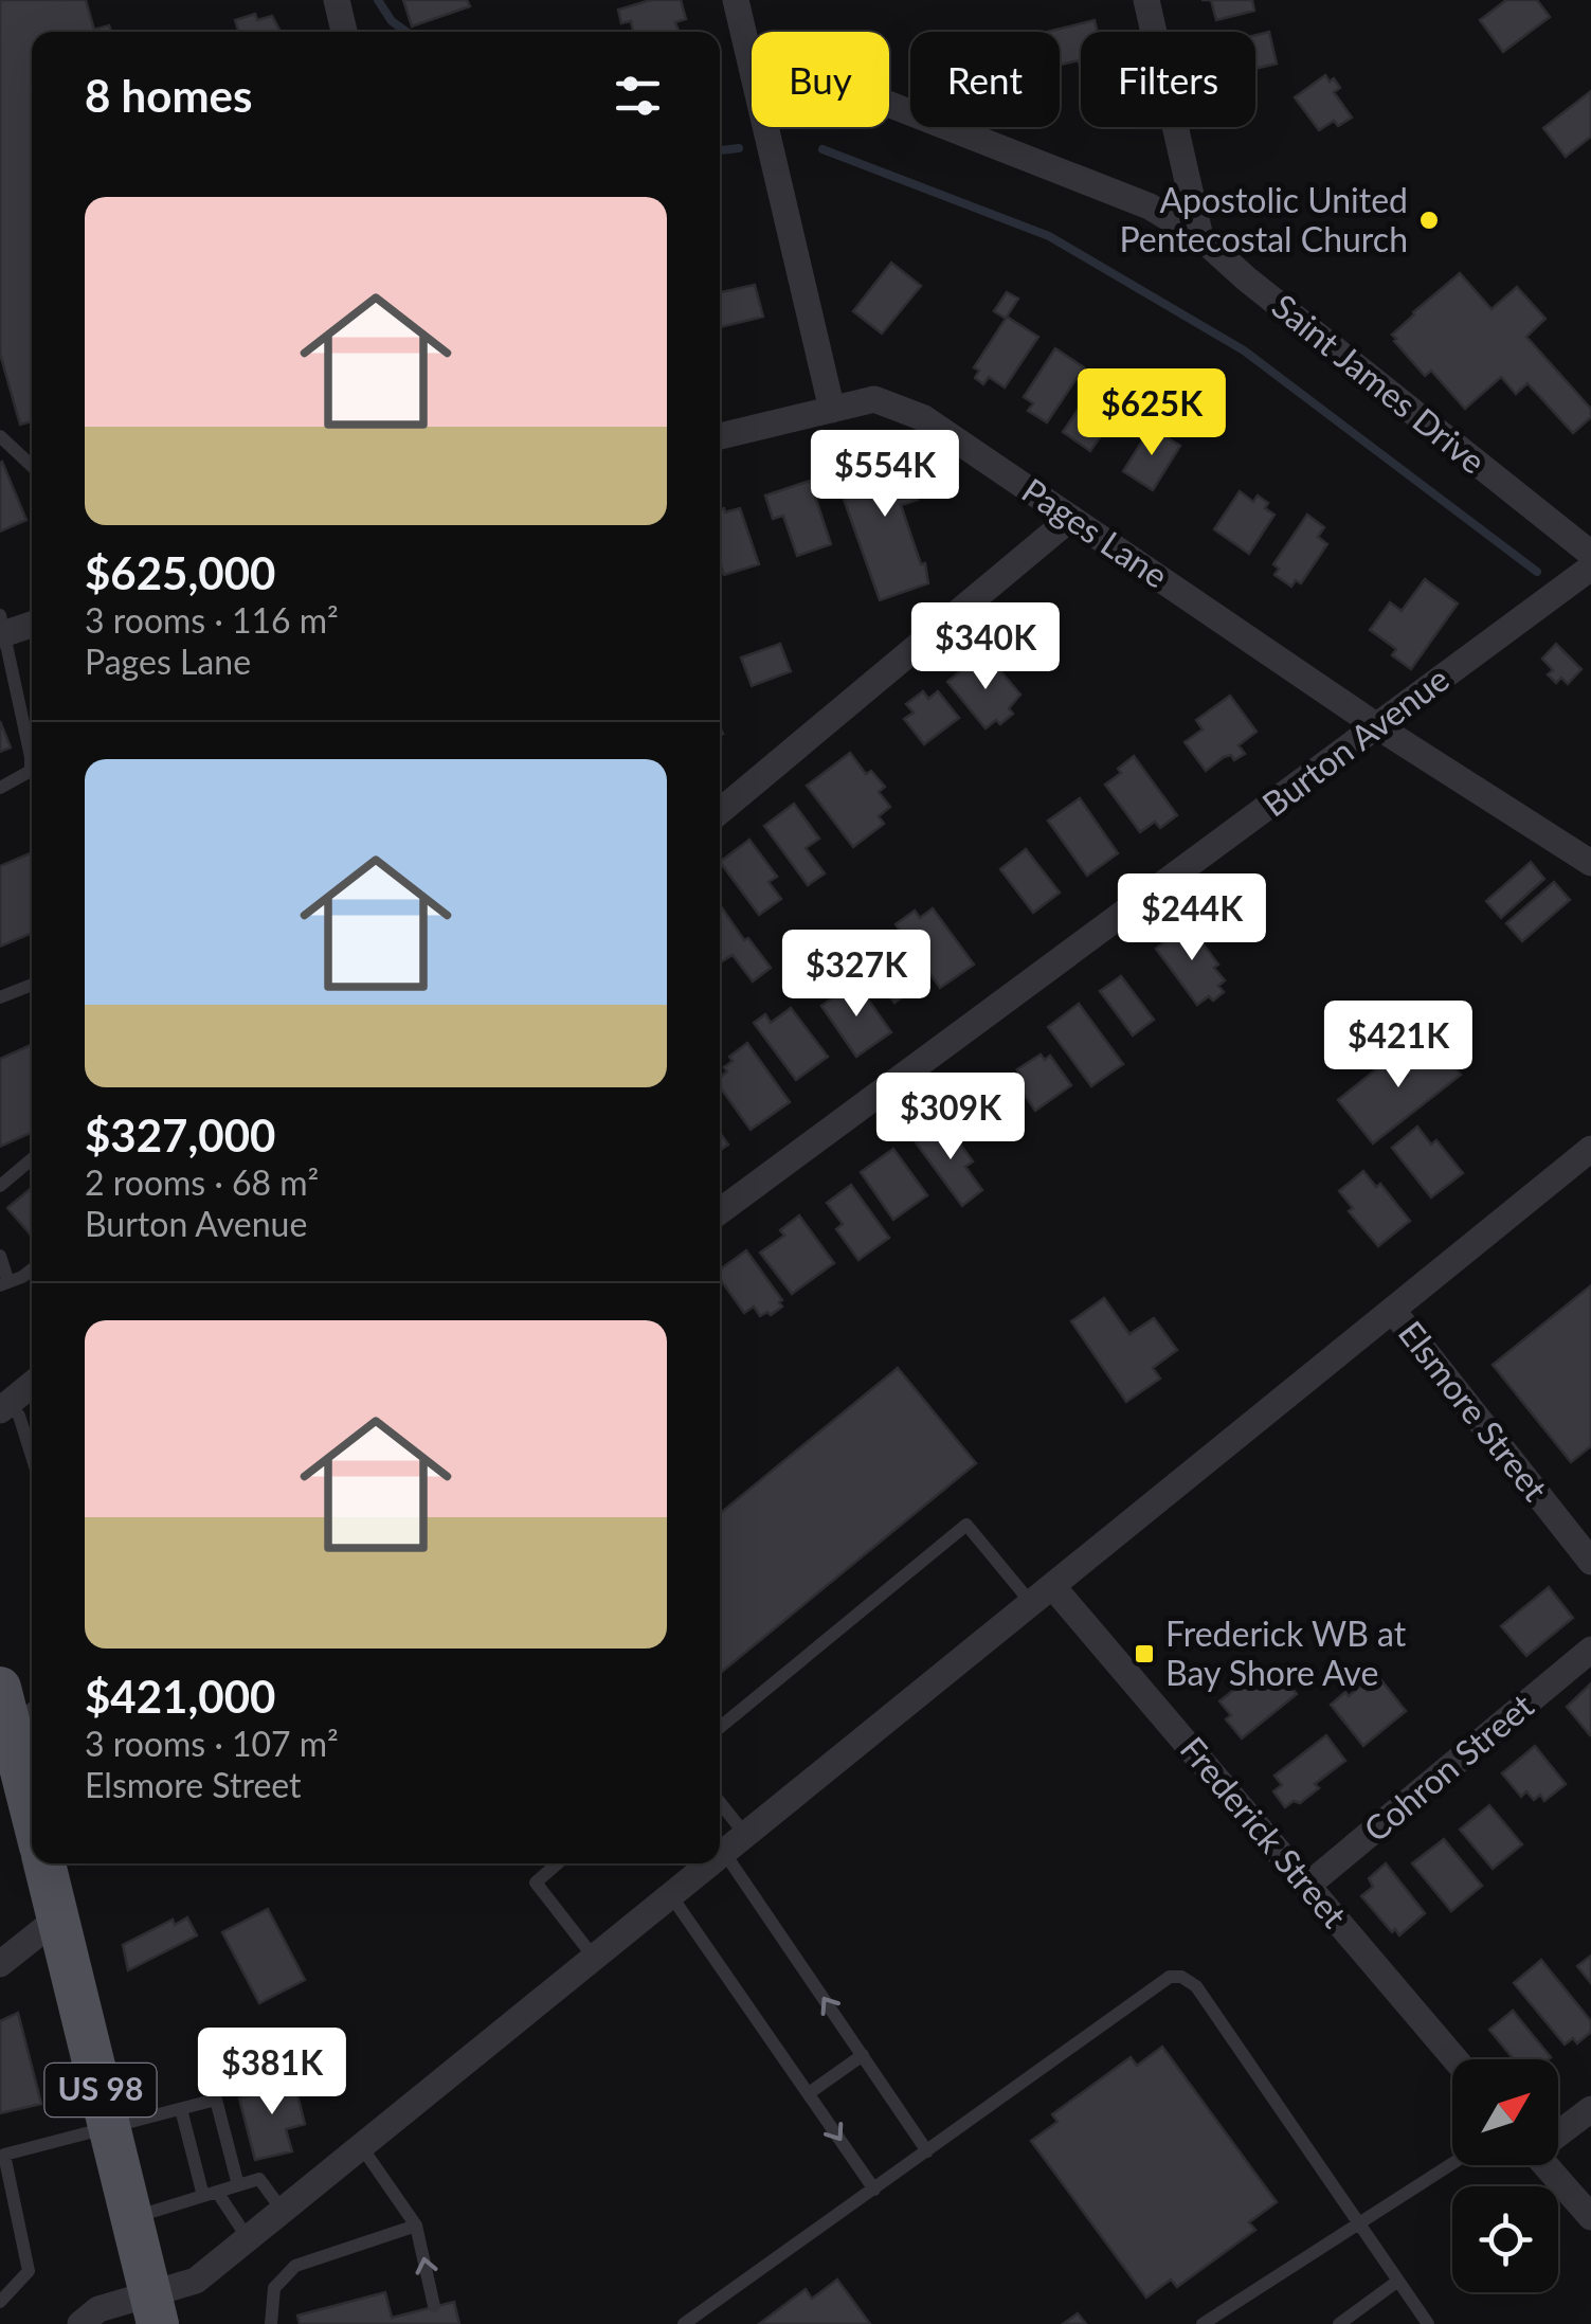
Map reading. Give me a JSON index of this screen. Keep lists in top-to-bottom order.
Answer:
{
  "streets": {
    "main road": ["US 98"],
    "street": [
      "Saint James Drive",
      "Pages Lane",
      "Burton Avenue",
      "Elsmore Street",
      "Cohron Street",
      "Frederick Street"
    ]
  },
  "crossings": [
    ["Pages Lane", "Burton Avenue"],
    ["Cohron Street", "Frederick Street"]
  ],
  "places": {
    "other": ["Apostolic United Pentecostal Church"],
    "transit": ["Frederick WB at Bay Shore Ave"]
  },
  "north": "top right",
  "page": {
    "chip": ["Buy", "Rent", "Filters"],
    "heading": "8 homes",
    "list": [
      {
        "name": "$625,000",
        "note": "3 rooms · 116 m² · Pages Lane"
      },
      {
        "name": "$327,000",
        "note": "2 rooms · 68 m² · Burton Avenue"
      },
      {
        "name": "$421,000",
        "note": "3 rooms · 107 m² · Elsmore Street"
      }
    ],
    "price": [
      "$625K",
      "$554K",
      "$340K",
      "$244K",
      "$327K",
      "$421K",
      "$309K",
      "$381K"
    ]
  }
}
